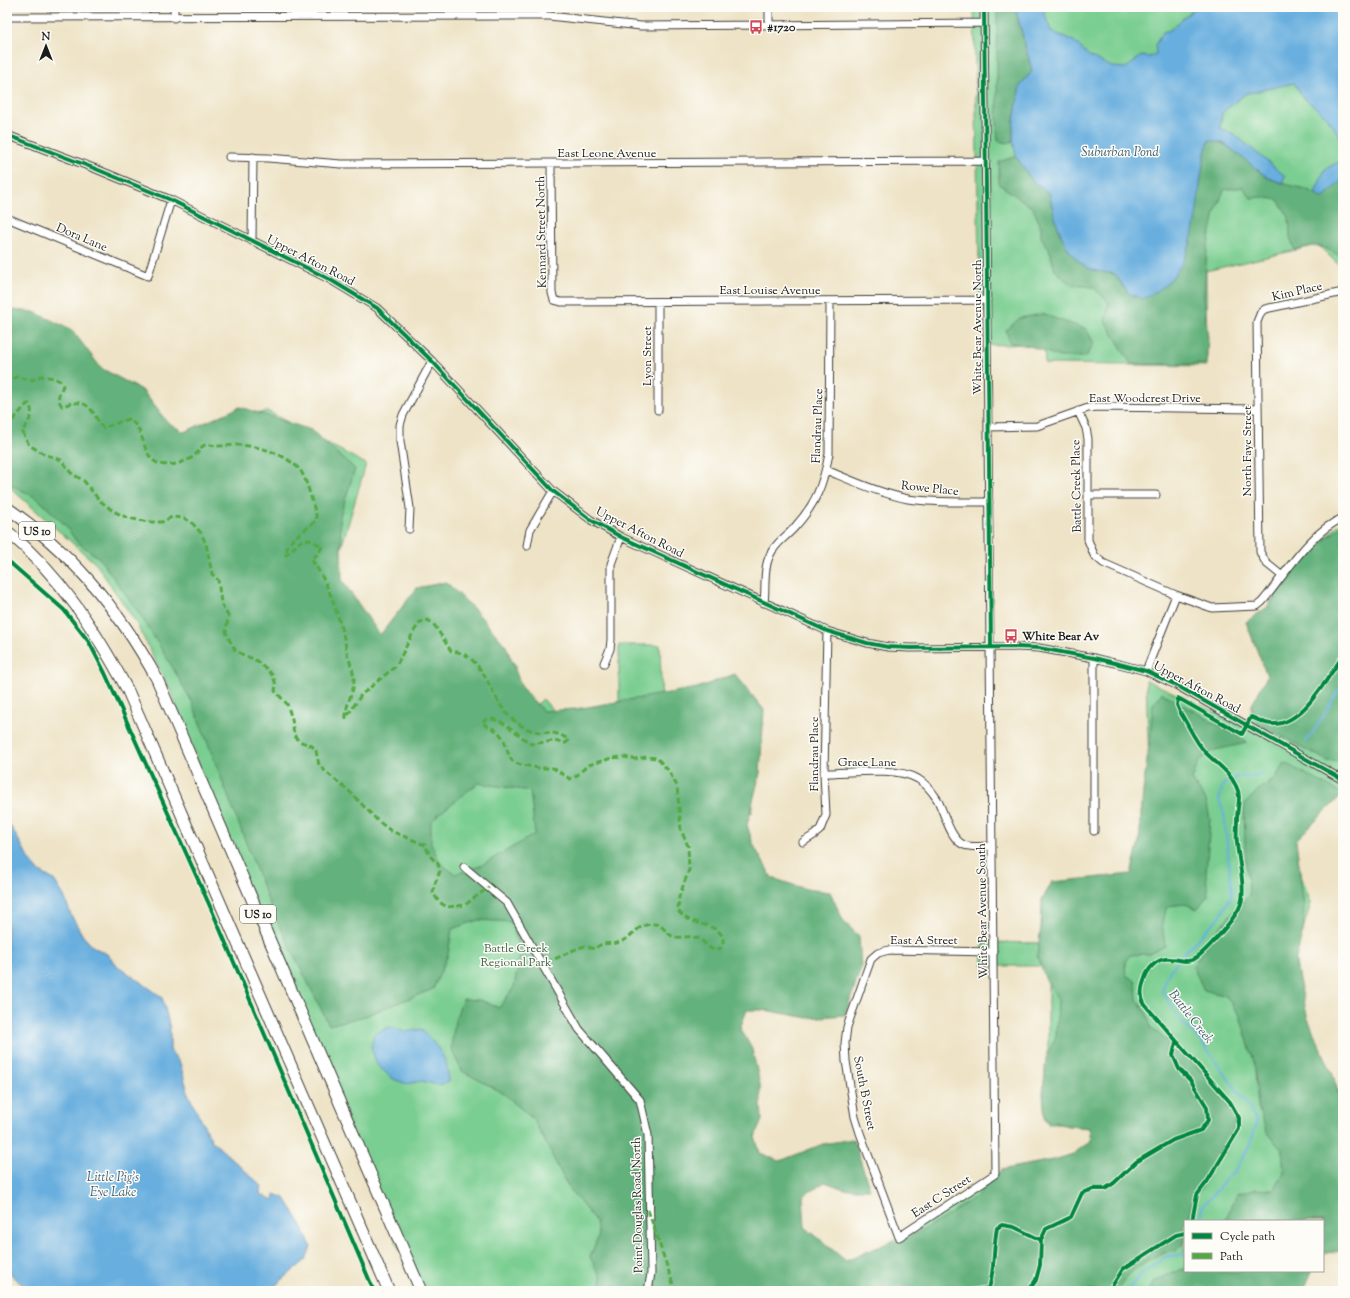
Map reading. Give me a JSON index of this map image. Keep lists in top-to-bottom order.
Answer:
{
  "streets": {
    "highway": ["US 10"],
    "street": [
      "East Leone Avenue",
      "Kennard Street North",
      "Dora Lane",
      "Upper Afton Road",
      "East Louise Avenue",
      "Kim Place",
      "White Bear Avenue North",
      "Lyon Street",
      "East Woodcrest Drive",
      "Flandrau Place",
      "North Faye Street",
      "Battle Creek Place",
      "Rowe Place",
      "Grace Lane",
      "White Bear Avenue South",
      "East A Street",
      "South B Street",
      "East C Street",
      "Point Douglas Road North"
    ]
  },
  "crossings": [
    ["East Leone Avenue", "Kennard Street North"],
    ["East Leone Avenue", "White Bear Avenue North"],
    ["Kennard Street North", "East Louise Avenue"],
    ["Dora Lane", "Upper Afton Road"],
    ["Upper Afton Road", "White Bear Avenue North"],
    ["Upper Afton Road", "Flandrau Place"],
    ["Upper Afton Road", "White Bear Avenue South"],
    ["East Louise Avenue", "White Bear Avenue North"],
    ["East Louise Avenue", "Lyon Street"],
    ["East Louise Avenue", "Flandrau Place"],
    ["Kim Place", "North Faye Street"],
    ["White Bear Avenue North", "East Woodcrest Drive"],
    ["White Bear Avenue North", "Rowe Place"],
    ["White Bear Avenue North", "White Bear Avenue South"],
    ["East Woodcrest Drive", "North Faye Street"],
    ["East Woodcrest Drive", "Battle Creek Place"],
    ["Flandrau Place", "Rowe Place"],
    ["Flandrau Place", "Grace Lane"],
    ["North Faye Street", "Battle Creek Place"],
    ["Grace Lane", "White Bear Avenue South"],
    ["White Bear Avenue South", "East A Street"],
    ["White Bear Avenue South", "East C Street"],
    ["East A Street", "South B Street"],
    ["South B Street", "East C Street"]
  ],
  "water": ["Suburban Pond", "Battle Creek", "Little Pig's Eye Lake"],
  "parks": ["Battle Creek Regional Park"],
  "places": {
    "bus stop": ["#1720", "White Bear Av"]
  },
  "legend": ["Cycle path", "Path"],
  "north": "top"
}
